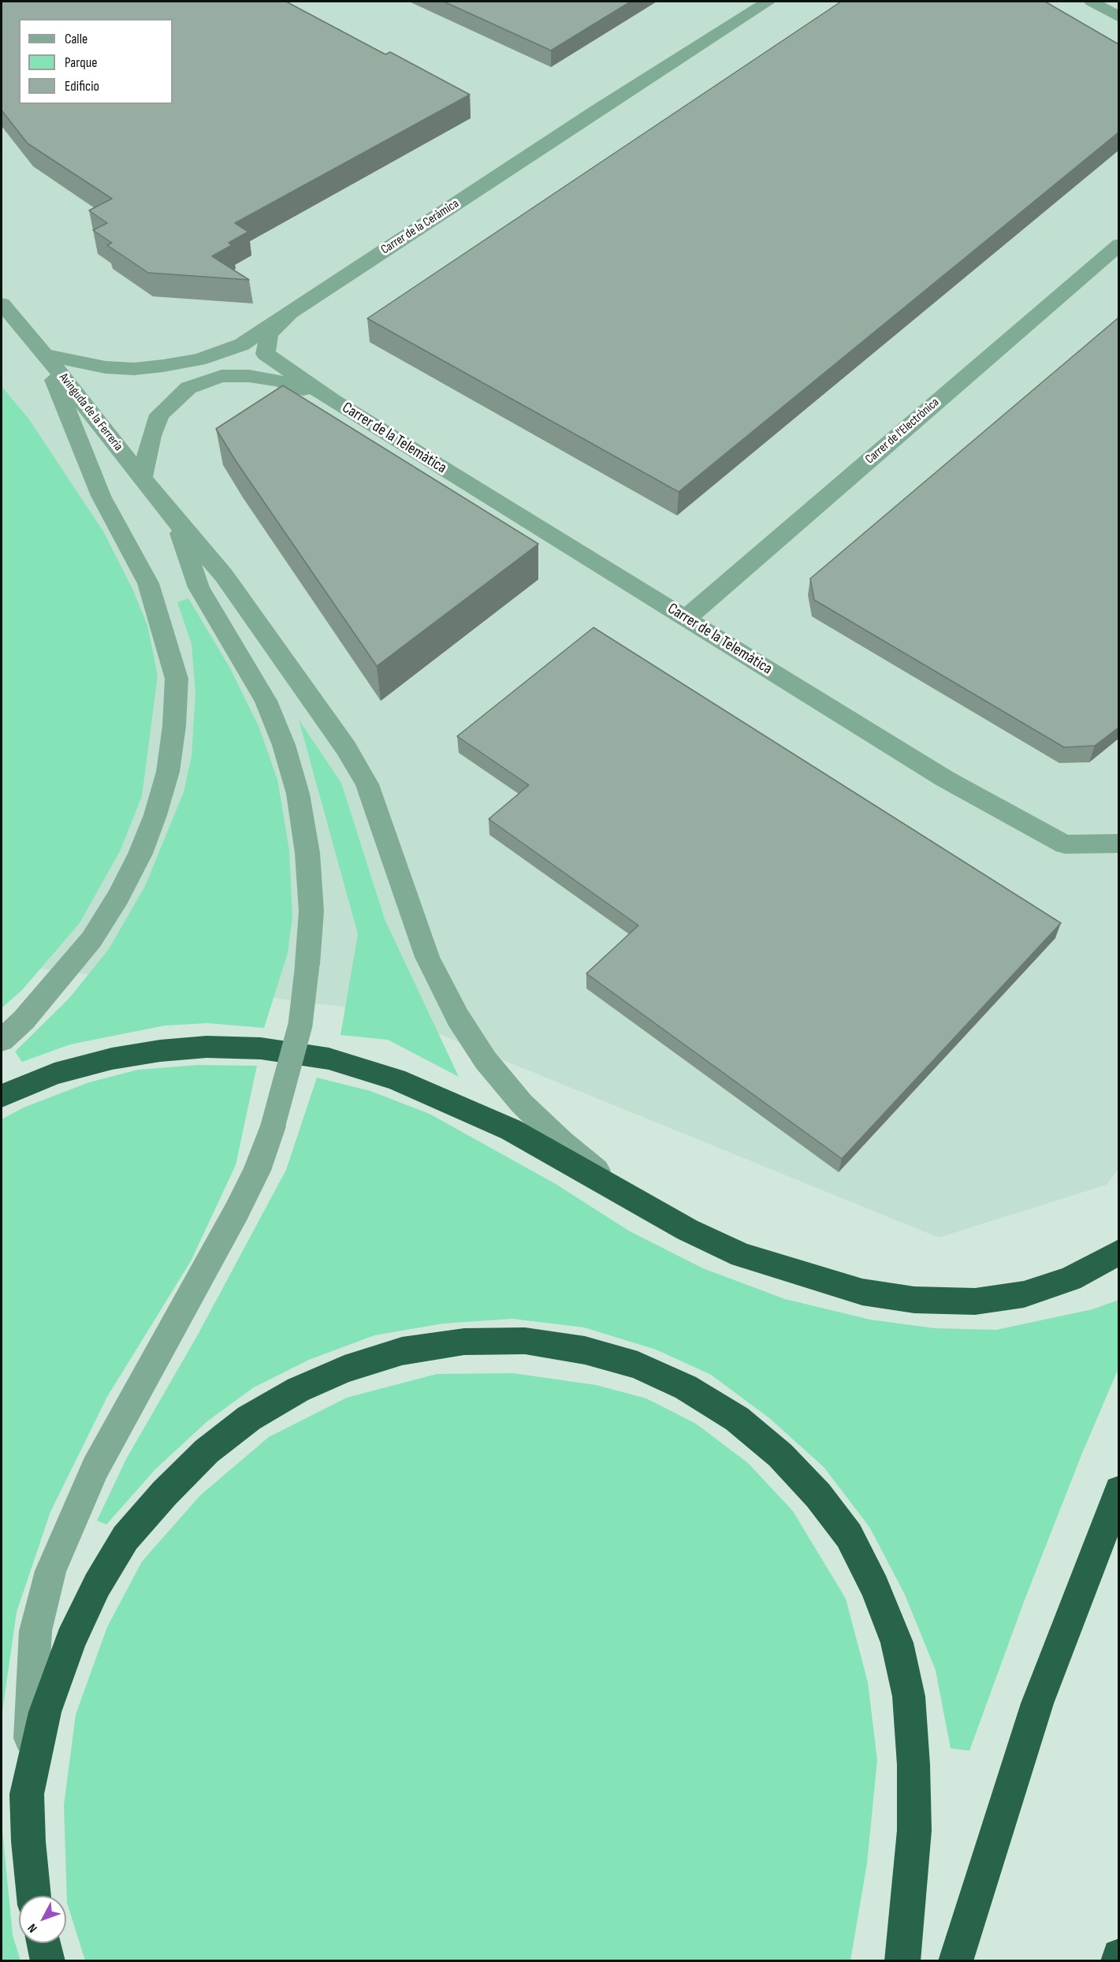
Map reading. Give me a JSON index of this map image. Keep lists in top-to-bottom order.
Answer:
{
  "streets": {
    "street": [
      "Carrer de la Ceràmica",
      "Avinguda de la Ferreria",
      "Carrer de l'Electrònica",
      "Carrer de la Telemàtica"
    ]
  },
  "crossings": [
    ["Carrer de la Ceràmica", "Avinguda de la Ferreria"],
    ["Carrer de l'Electrònica", "Carrer de la Telemàtica"]
  ],
  "legend": ["Calle", "Parque", "Edificio"],
  "north": "bottom left"
}
